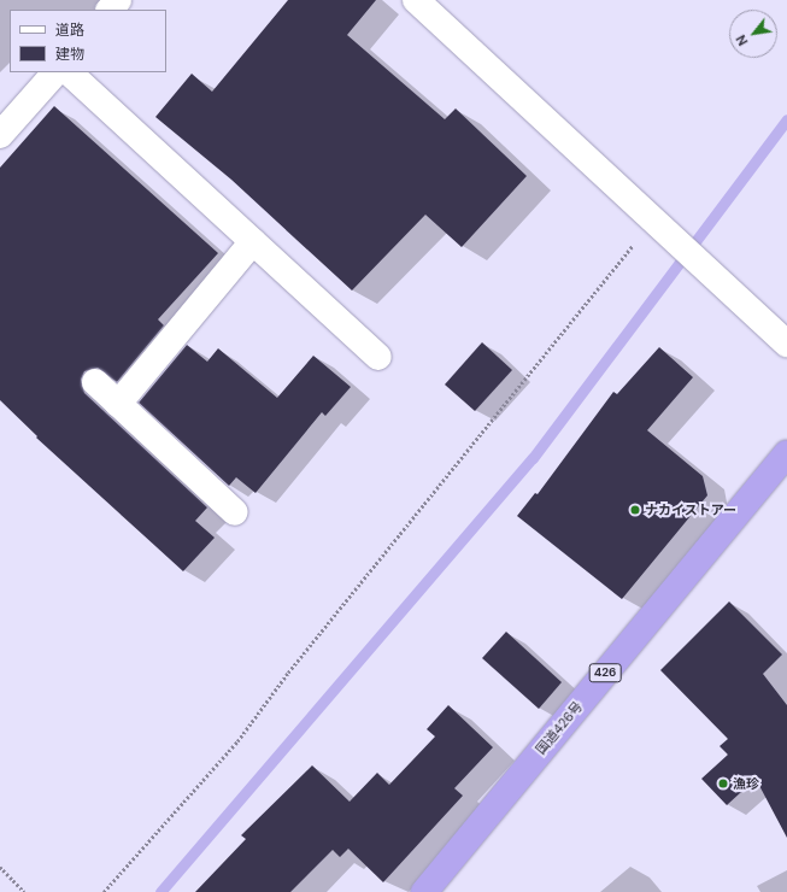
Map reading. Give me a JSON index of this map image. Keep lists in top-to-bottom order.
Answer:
{
  "streets": {
    "highway": ["426", "国道426号"]
  },
  "places": ["ナカイストアー", "漁珍"],
  "legend": ["道路", "建物"],
  "north": "bottom left"
}
